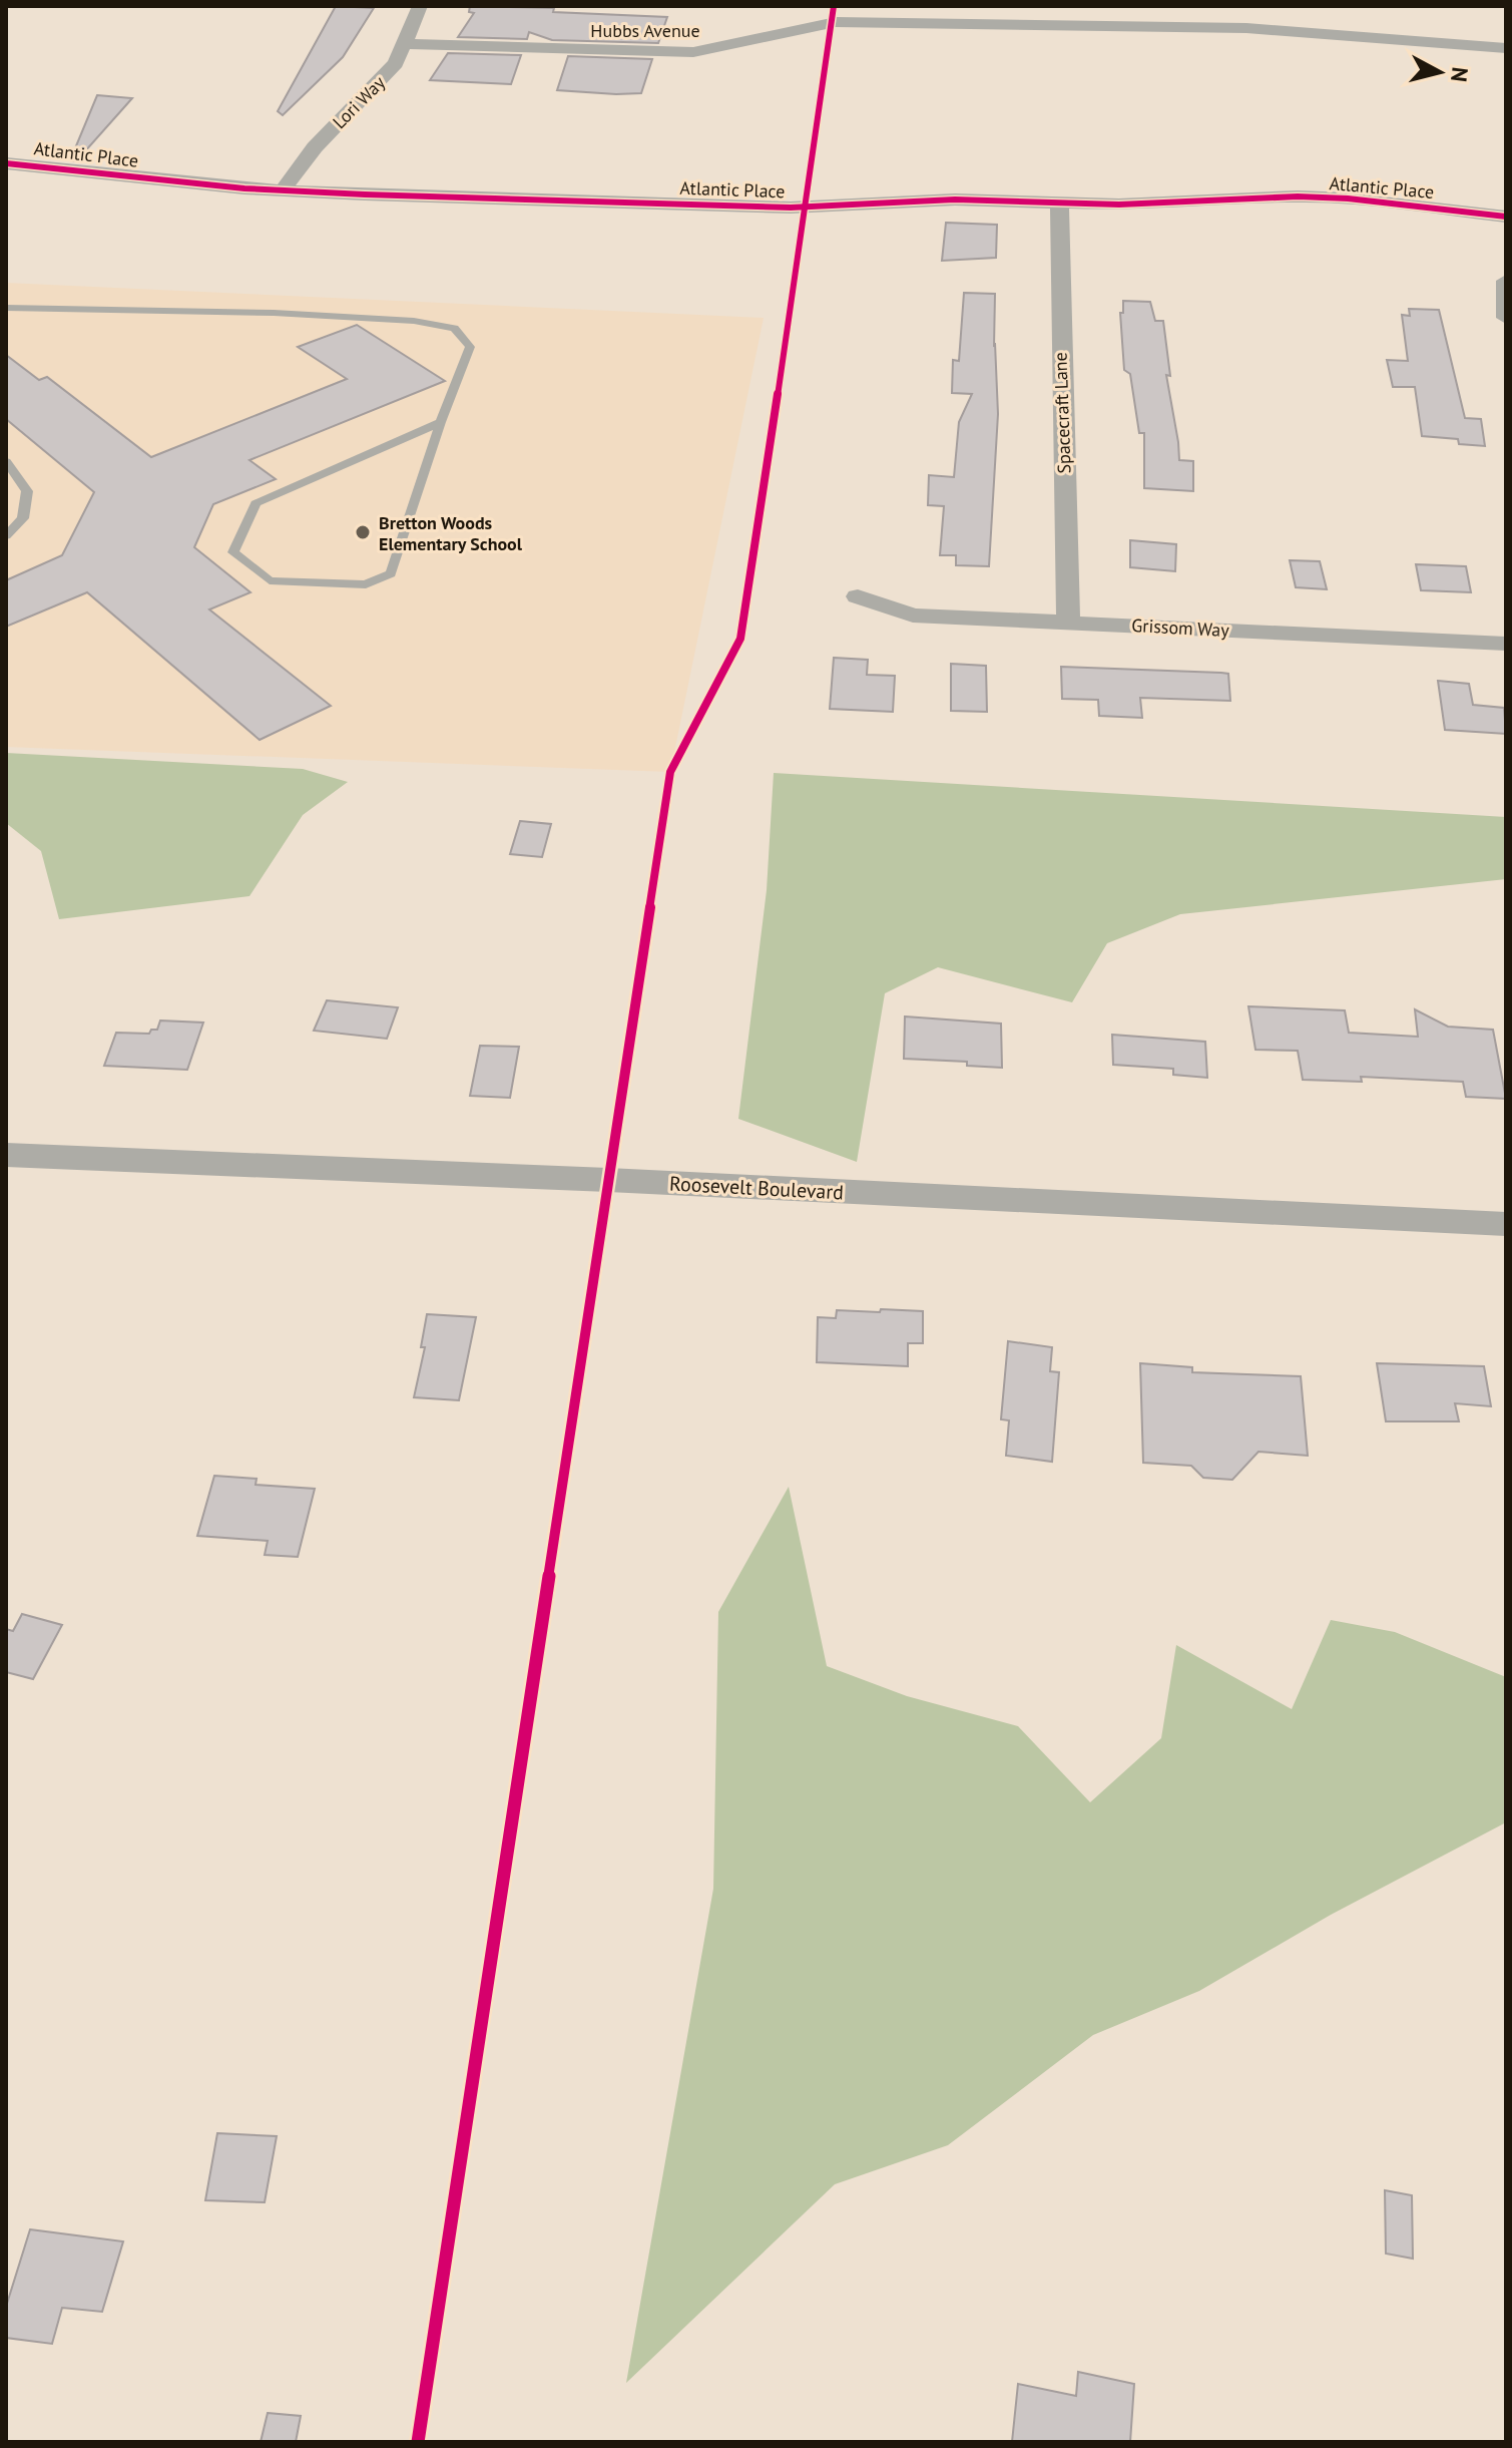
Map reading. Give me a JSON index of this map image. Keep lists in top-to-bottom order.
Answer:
{
  "streets": {
    "street": [
      "Hubbs Avenue",
      "Lori Way",
      "Atlantic Place",
      "Spacecraft Lane",
      "Grissom Way",
      "Roosevelt Boulevard"
    ]
  },
  "crossings": [
    ["Hubbs Avenue", "Lori Way"],
    ["Lori Way", "Atlantic Place"],
    ["Atlantic Place", "Spacecraft Lane"],
    ["Spacecraft Lane", "Grissom Way"]
  ],
  "places": ["Bretton Woods Elementary School"],
  "north": "right"
}
